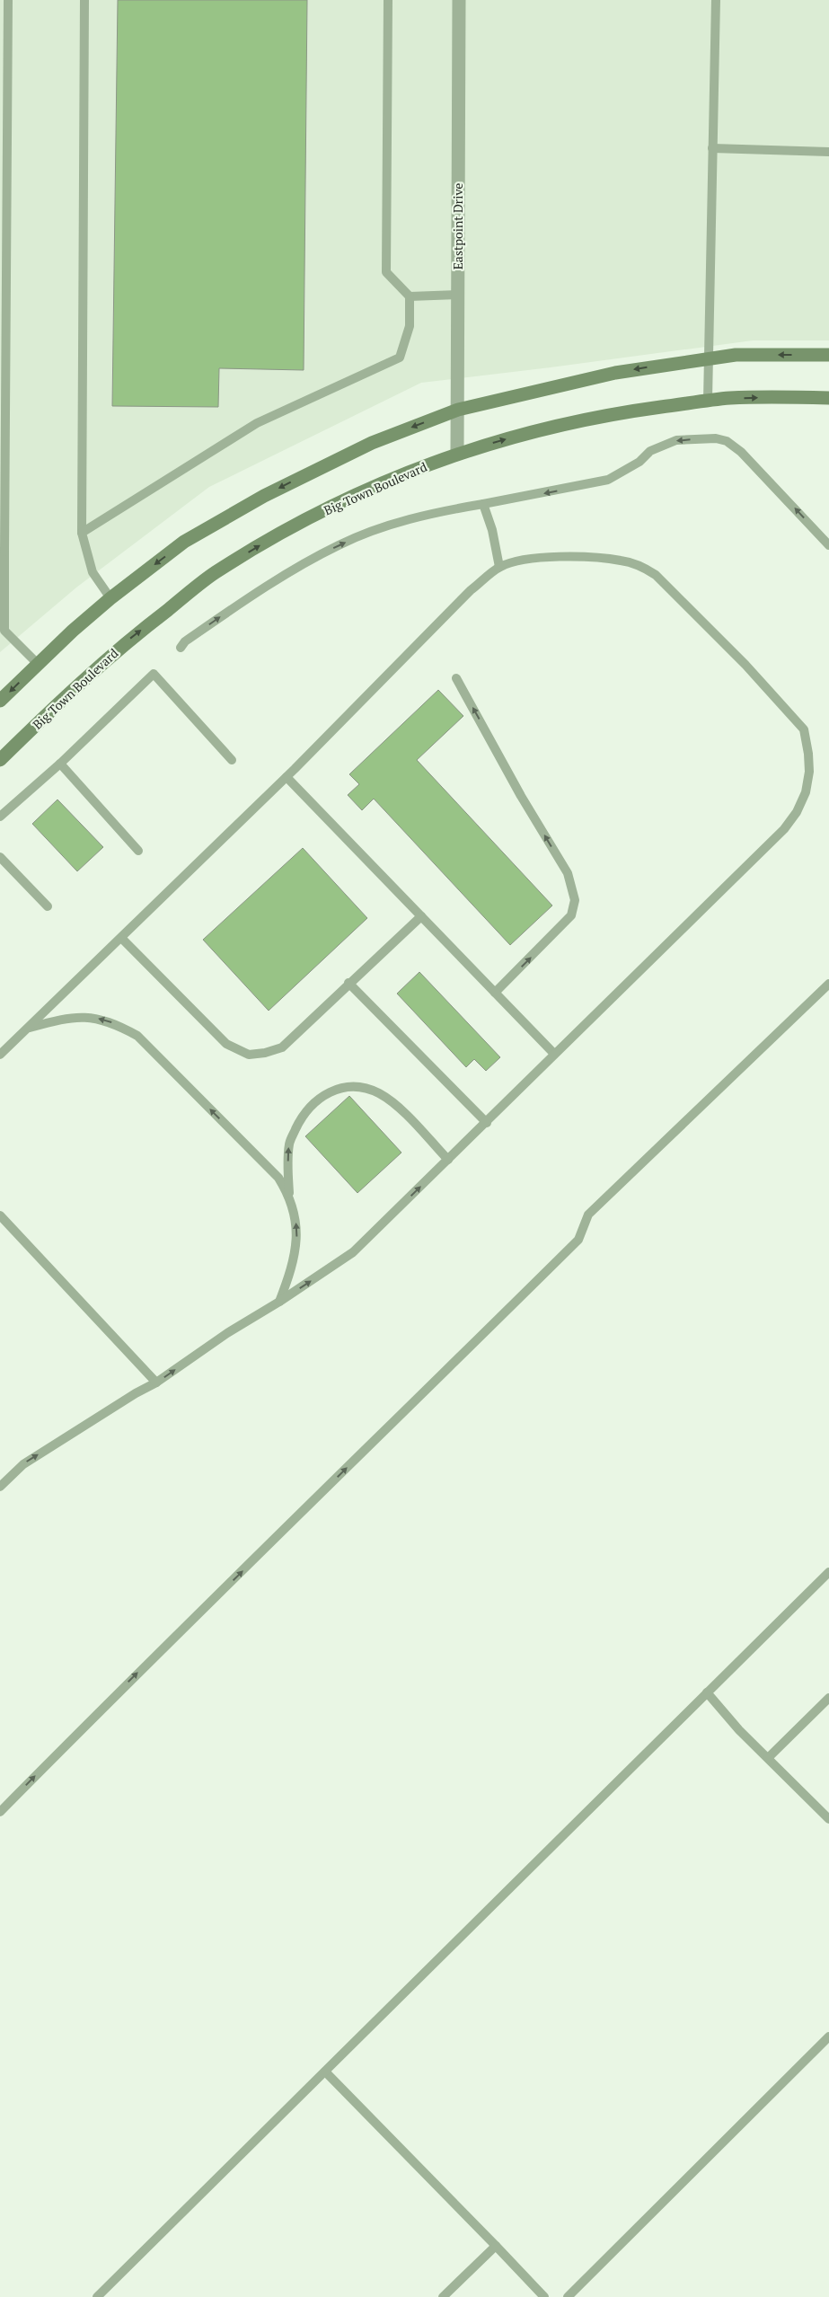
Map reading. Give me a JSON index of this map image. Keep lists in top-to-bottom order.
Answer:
{
  "streets": {
    "main road": ["Big Town Boulevard"],
    "street": ["Eastpoint Drive"]
  },
  "crossings": [
    ["Eastpoint Drive", "Big Town Boulevard"]
  ]
}
